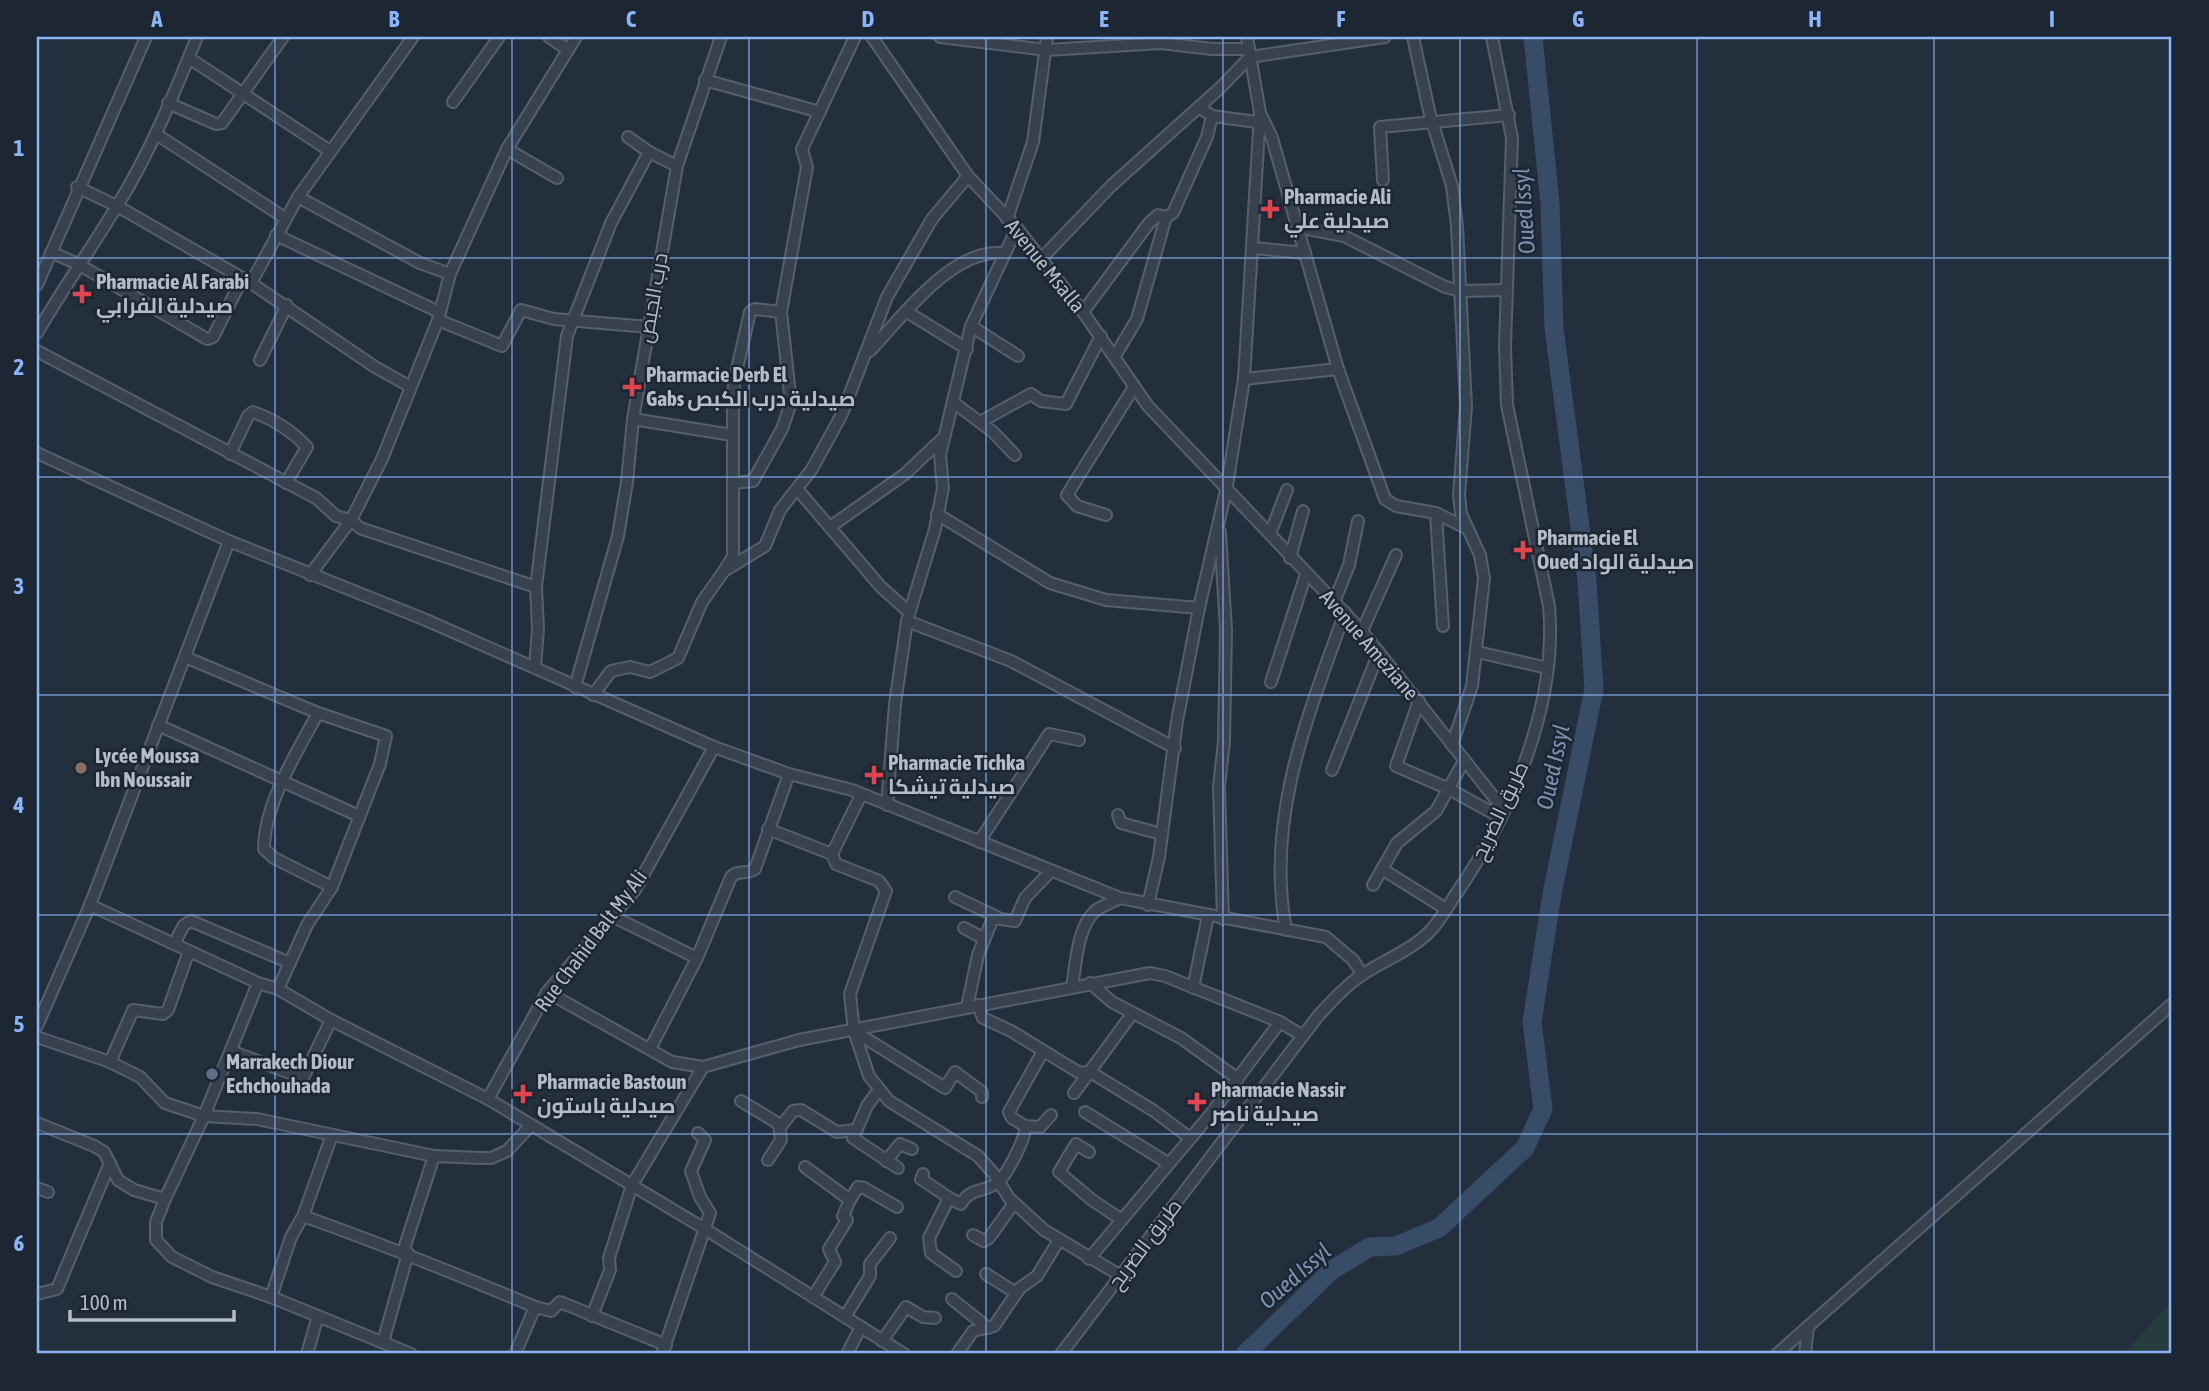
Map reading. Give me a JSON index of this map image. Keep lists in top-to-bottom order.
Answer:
{
  "streets": {
    "street": [
      "Avenue Msalla",
      "درب الجبص",
      "Avenue Ameziane",
      "طريق الضريح",
      "Rue Chahid Balt My Ali"
    ]
  },
  "crossings": [
    ["Avenue Msalla", "Avenue Ameziane"],
    ["Avenue Ameziane", "طريق الضريح"]
  ],
  "water": ["Oued Issyl"],
  "places": {
    "health": [
      "Pharmacie Ali صيدلية علي",
      "Pharmacie Al Farabi صيدلية الفرابي",
      "Pharmacie Derb El Gabs صيدلية درب الكبص",
      "Pharmacie El Oued صيدلية الواد",
      "Pharmacie Tichka صيدلية تيشكا",
      "Pharmacie Bastoun صيدلية باستون",
      "Pharmacie Nassir صيدلية ناصر"
    ],
    "other": ["Lycée Moussa Ibn Noussair", "Marrakech Diour Echchouhada"]
  },
  "scale_bar": "100 m",
  "grid": {
    "columns": [
      "A",
      "B",
      "C",
      "D",
      "E",
      "F",
      "G",
      "H",
      "I"
    ],
    "rows": [
      "1",
      "2",
      "3",
      "4",
      "5",
      "6"
    ]
  }
}
